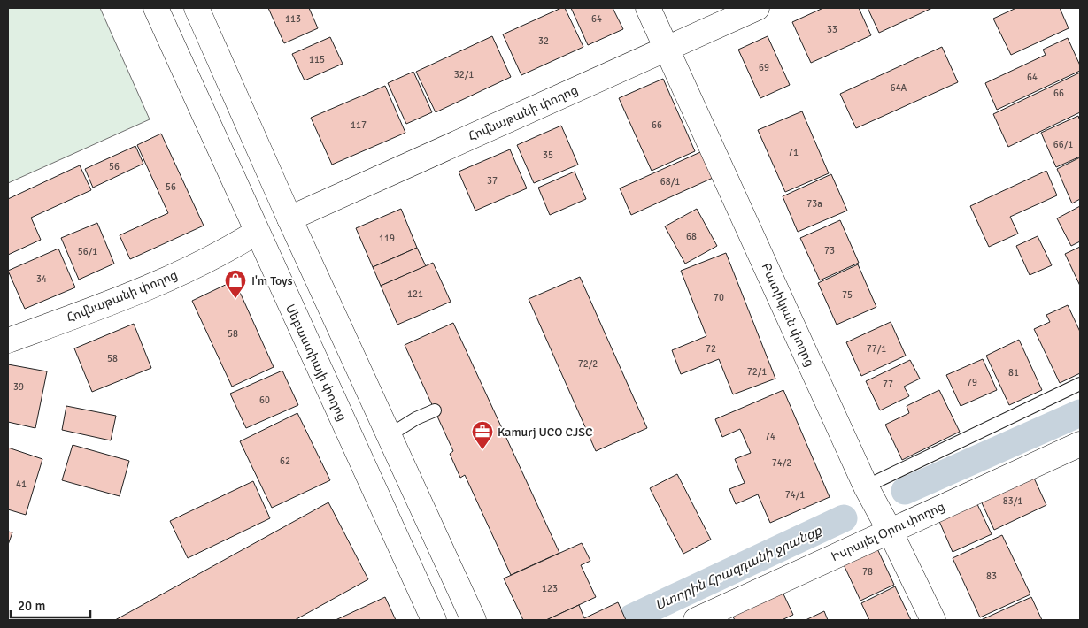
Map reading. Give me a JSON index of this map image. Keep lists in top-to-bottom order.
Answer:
{
  "streets": {
    "street": [
      "Հովնաթանի փողոց",
      "Բատիկյան փողոց",
      "Սեբաստիայի փողոց",
      "Իսրայել Օրու փողոց"
    ]
  },
  "crossings": [
    ["Հովնաթանի փողոց", "Բատիկյան փողոց"],
    ["Հովնաթանի փողոց", "Սեբաստիայի փողոց"],
    ["Բատիկյան փողոց", "Իսրայել Օրու փողոց"]
  ],
  "water": ["Ստորին Հրազդանի ջրանցք"],
  "places": {
    "shop": ["I'm Toys"],
    "office": ["Kamurj UCO CJSC"]
  },
  "house_numbers": [
    "113",
    "64",
    "33",
    "32",
    "115",
    "69",
    "32/1",
    "64",
    "64A",
    "66",
    "117",
    "66",
    "66/1",
    "71",
    "35",
    "56",
    "37",
    "68/1",
    "56",
    "73a",
    "68",
    "119",
    "73",
    "56/1",
    "34",
    "121",
    "75",
    "70",
    "58",
    "72",
    "77/1",
    "58",
    "72/2",
    "72/1",
    "81",
    "79",
    "77",
    "39",
    "60",
    "74",
    "62",
    "74/2",
    "41",
    "74/1",
    "83/1",
    "78",
    "83",
    "123"
  ],
  "scale_bar": "20 m"
}
